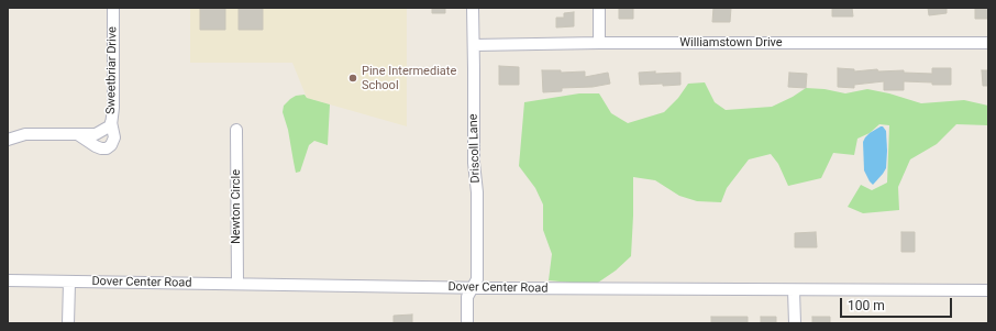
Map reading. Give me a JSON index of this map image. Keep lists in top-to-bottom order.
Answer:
{
  "streets": {
    "street": [
      "Williamstown Drive",
      "Sweetbriar Drive",
      "Driscoll Lane",
      "Newton Circle",
      "Dover Center Road"
    ]
  },
  "crossings": [
    ["Williamstown Drive", "Driscoll Lane"],
    ["Driscoll Lane", "Dover Center Road"],
    ["Newton Circle", "Dover Center Road"]
  ],
  "places": ["Pine Intermediate School"],
  "scale_bar": "100 m"
}
